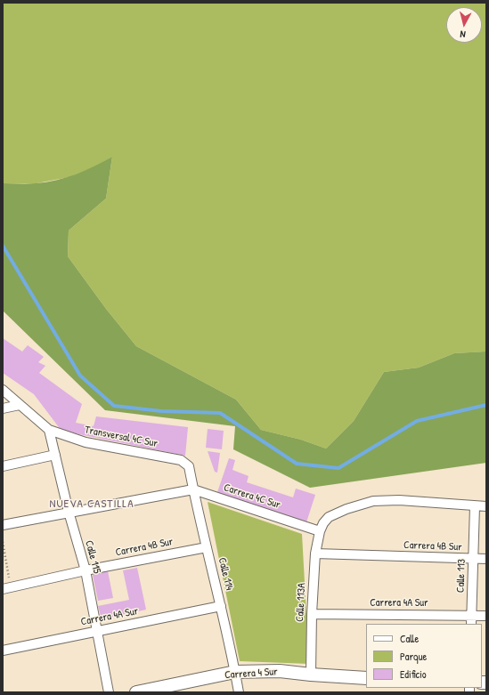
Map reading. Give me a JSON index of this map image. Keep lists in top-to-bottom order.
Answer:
{
  "streets": {
    "street": [
      "Transversal 4C Sur",
      "Carrera 4C Sur",
      "Carrera 4B Sur",
      "Calle 115",
      "Calle 114",
      "Calle 113",
      "Calle 113A",
      "Carrera 4A Sur",
      "Carrera 4 Sur"
    ]
  },
  "crossings": [
    ["Transversal 4C Sur", "Calle 115"],
    ["Transversal 4C Sur", "Calle 114"],
    ["Carrera 4C Sur", "Calle 115"],
    ["Carrera 4C Sur", "Calle 114"],
    ["Carrera 4C Sur", "Calle 113A"],
    ["Carrera 4B Sur", "Calle 115"],
    ["Carrera 4B Sur", "Calle 114"],
    ["Carrera 4B Sur", "Calle 113"],
    ["Carrera 4B Sur", "Calle 113A"],
    ["Calle 115", "Carrera 4A Sur"],
    ["Calle 114", "Carrera 4A Sur"],
    ["Calle 114", "Carrera 4 Sur"],
    ["Calle 113", "Carrera 4A Sur"],
    ["Calle 113A", "Carrera 4A Sur"],
    ["Calle 113A", "Carrera 4 Sur"]
  ],
  "districts": ["NUEVA CASTILLA"],
  "legend": ["Calle", "Parque", "Edificio"],
  "north": "bottom"
}
